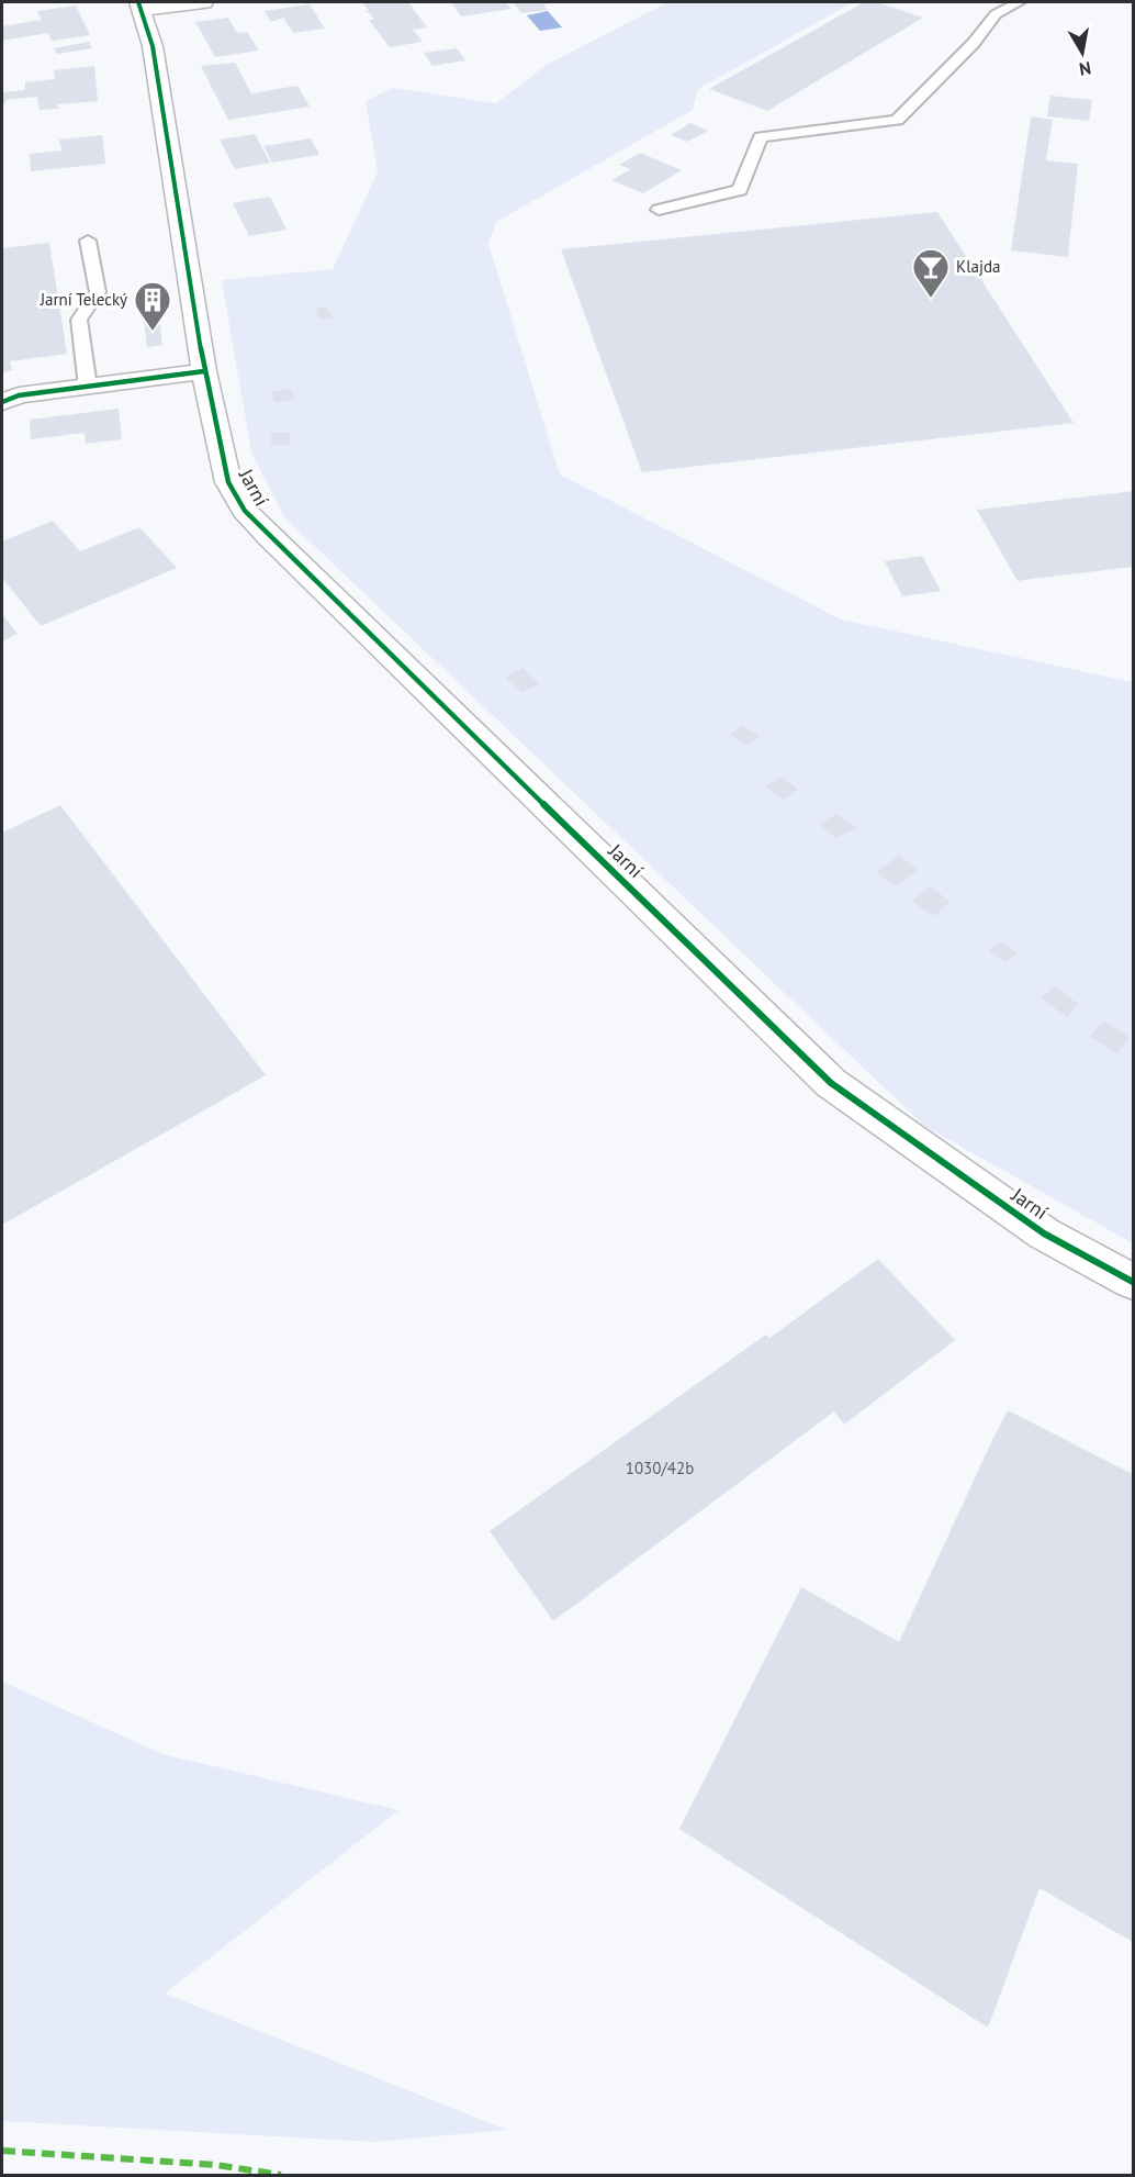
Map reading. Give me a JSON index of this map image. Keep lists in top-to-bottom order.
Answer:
{
  "streets": {
    "street": ["Jarní"]
  },
  "places": {
    "bar": ["Klajda"],
    "building": ["Jarní Telecký"]
  },
  "house_numbers": ["1030/42b"],
  "north": "bottom"
}
